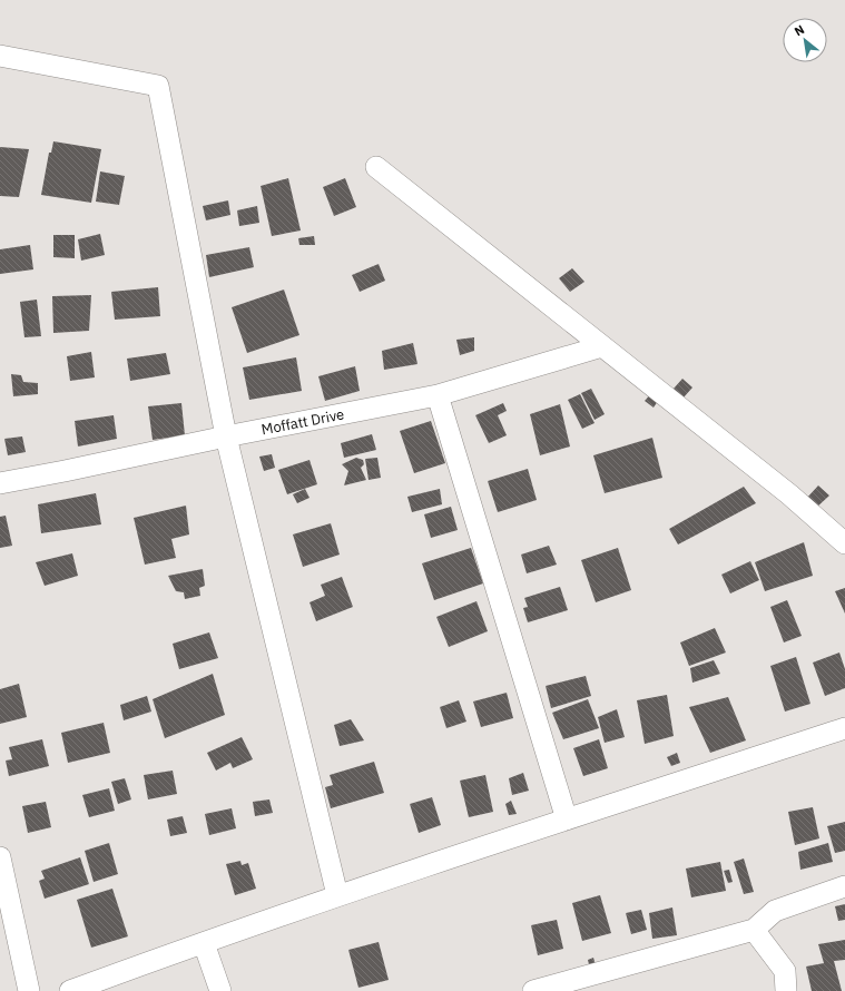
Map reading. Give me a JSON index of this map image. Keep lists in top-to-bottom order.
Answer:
{
  "streets": {
    "street": ["Moffatt Drive"]
  },
  "north": "top left"
}
